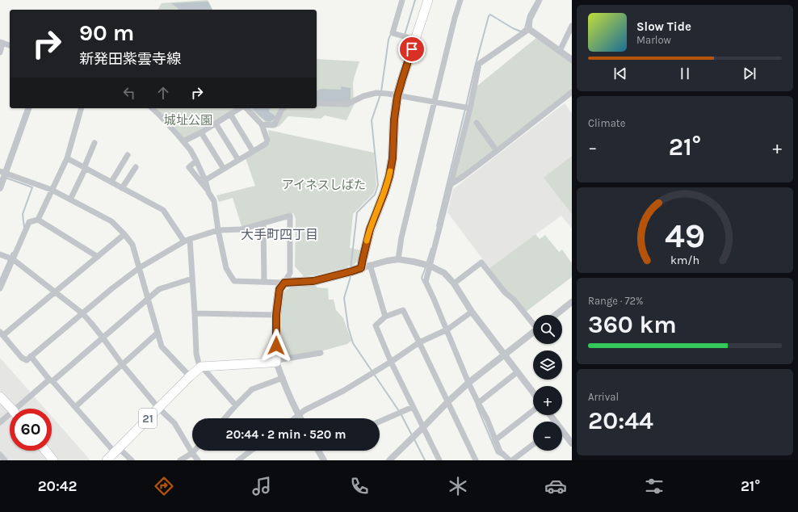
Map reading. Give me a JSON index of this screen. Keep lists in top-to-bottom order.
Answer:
{
  "streets": {
    "main road": ["21"]
  },
  "districts": ["大手町四丁目"],
  "parks": ["城址公園", "アイネスしばた"],
  "page": {
    "turn": ["90 m", "新発田紫雲寺線"],
    "song": ["Slow Tide", "Marlow"],
    "tile": [
      "Climate",
      ["Range · 72%", "360 km"],
      ["Arrival", "20:44"]
    ],
    "heat": ["−", "21°", "+"],
    "map_buttons": ["+", "−"],
    "limit": "60",
    "trip": "20:44 · 2 min · 520 m",
    "tabs": ["20:42", "21°"],
    "gauge": ["49", "km/h"]
  }
}
